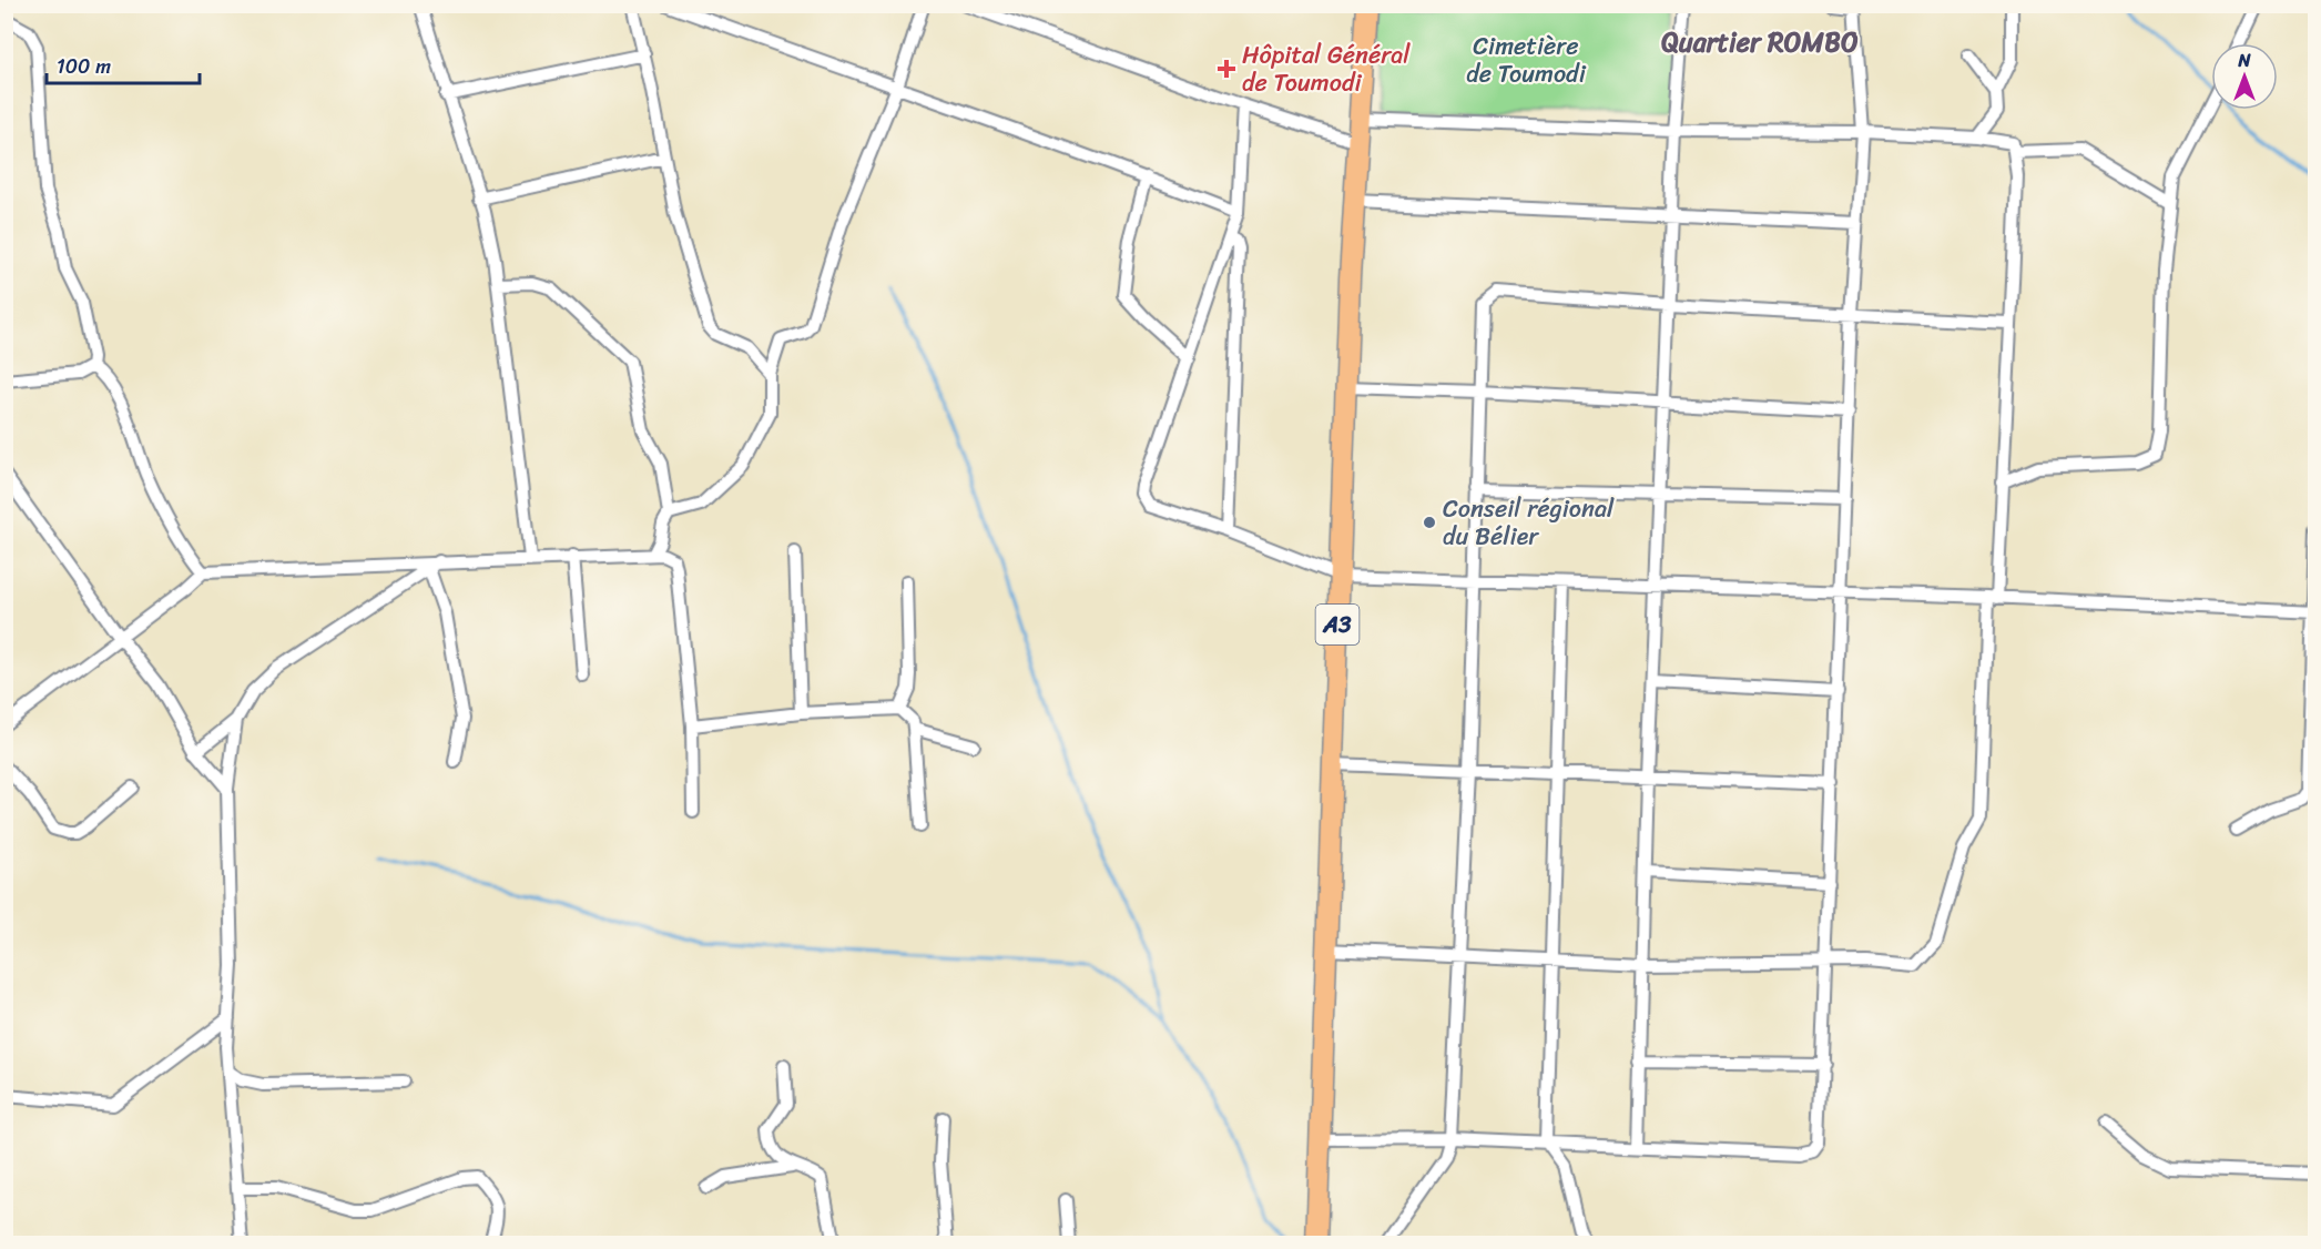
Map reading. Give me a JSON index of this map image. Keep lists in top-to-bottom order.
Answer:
{
  "streets": {
    "main road": ["A3"]
  },
  "districts": ["Quartier ROMBO"],
  "parks": ["Cimetière de Toumodi"],
  "places": {
    "health": ["Hôpital Général de Toumodi"],
    "other": ["Conseil régional du Bélier"]
  },
  "scale_bar": "100 m",
  "north": "top"
}
